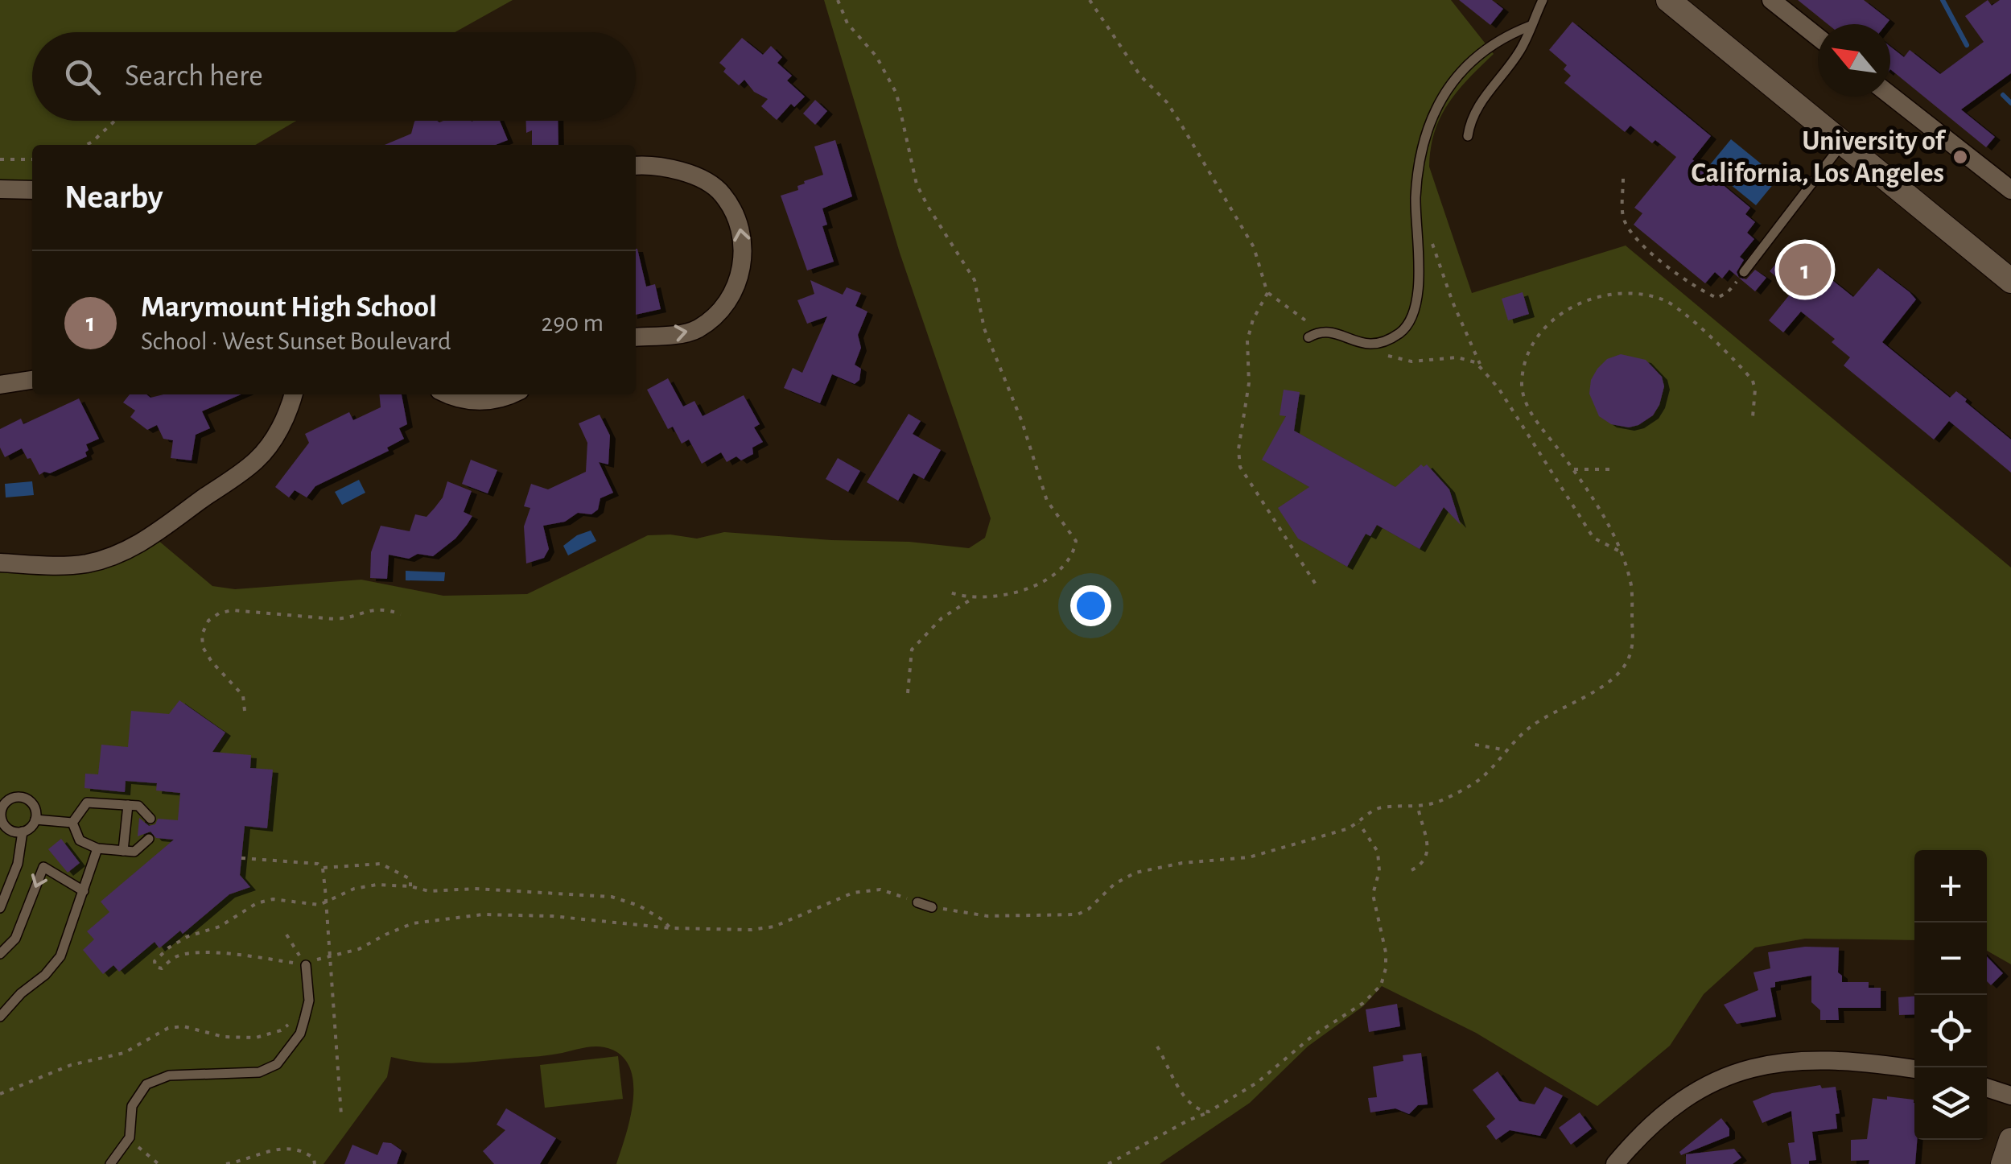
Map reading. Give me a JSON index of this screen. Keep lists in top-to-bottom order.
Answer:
{
  "places": ["University of California, Los Angeles"],
  "north": "top left",
  "page": {
    "search": "Search here",
    "heading": "Nearby",
    "pins": "1",
    "list": [
      {
        "mark": "1",
        "name": "Marymount High School",
        "note": "School · West Sunset Boulevard",
        "value": "290 m"
      }
    ],
    "map_buttons": ["+", "−"]
  }
}
